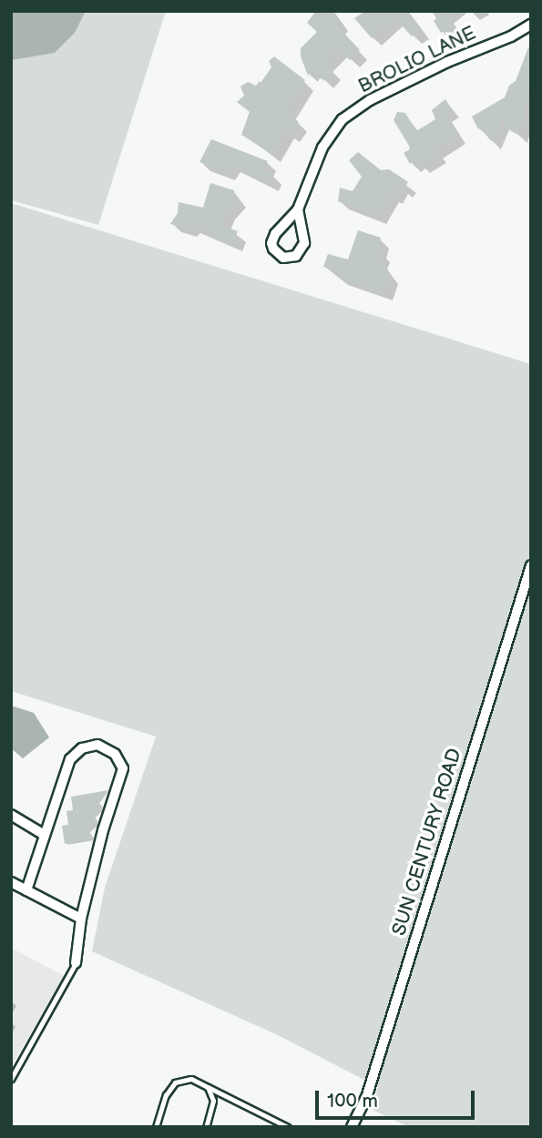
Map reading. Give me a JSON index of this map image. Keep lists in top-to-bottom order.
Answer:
{
  "streets": {
    "street": ["BROLIO LANE", "SUN CENTURY ROAD"]
  },
  "scale_bar": "100 m"
}
